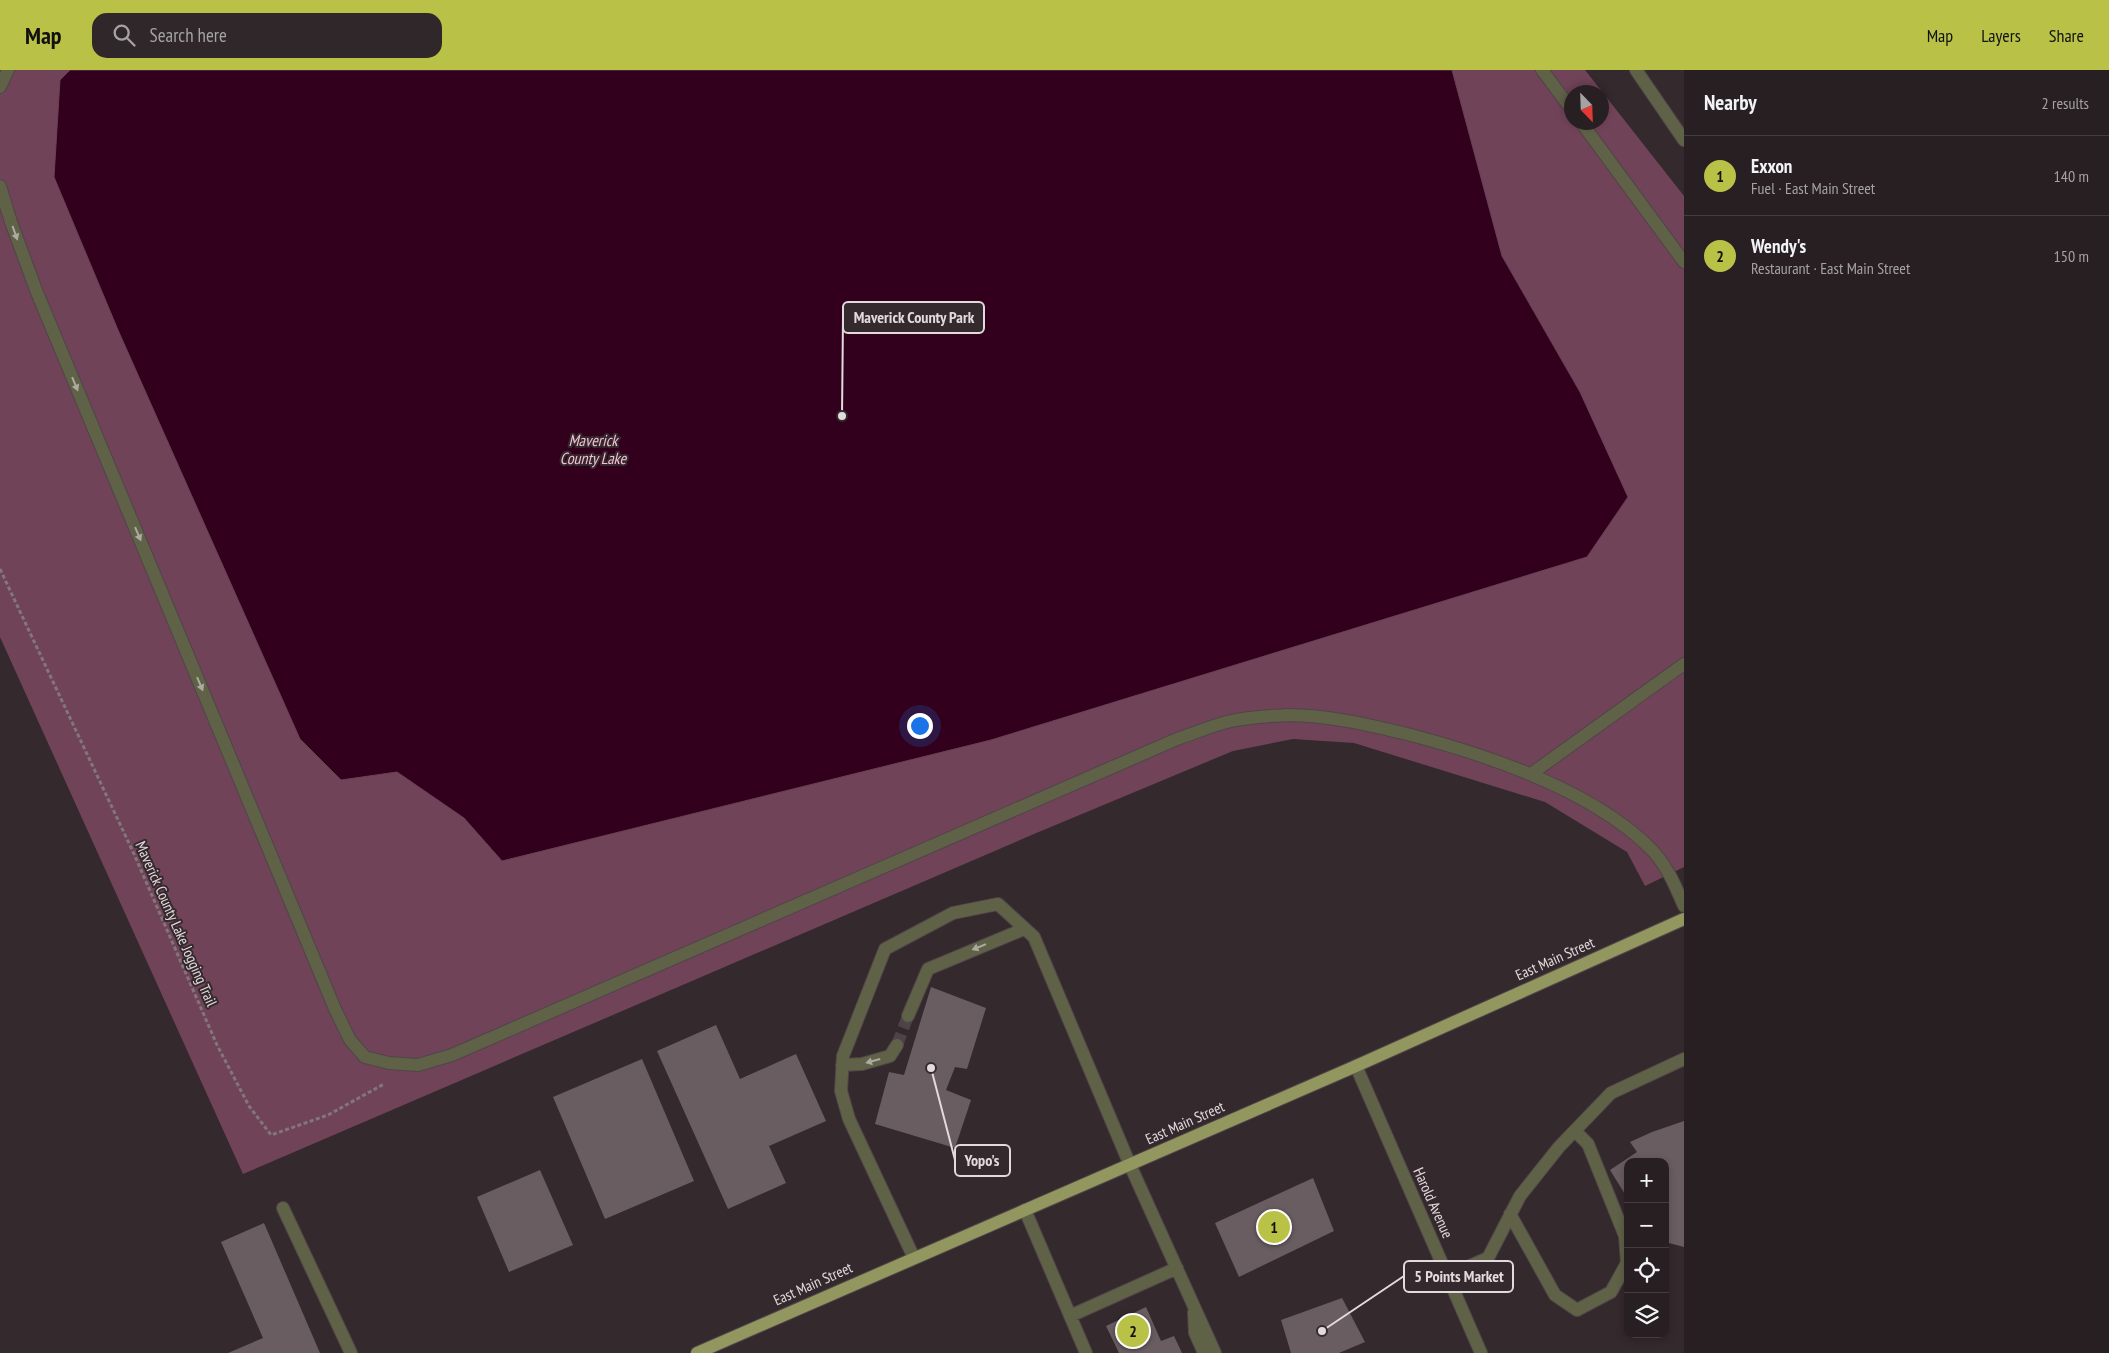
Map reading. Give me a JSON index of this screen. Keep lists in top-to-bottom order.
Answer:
{
  "streets": {
    "main road": ["East Main Street"],
    "street": ["Harold Avenue"],
    "path": ["Maverick County Lake Jogging Trail"]
  },
  "crossings": [
    ["East Main Street", "Harold Avenue"]
  ],
  "water": ["Maverick County Lake"],
  "places": ["Maverick County Park", "Yopo's", "5 Points Market"],
  "north": "bottom right",
  "page": {
    "header": "Map",
    "search": "Search here",
    "nav": ["Map", "Layers", "Share"],
    "heading": ["Nearby", "2 results"],
    "list": [
      {
        "mark": "1",
        "name": "Exxon",
        "note": "Fuel · East Main Street",
        "value": "140 m"
      },
      {
        "mark": "2",
        "name": "Wendy's",
        "note": "Restaurant · East Main Street",
        "value": "150 m"
      }
    ],
    "map_buttons": ["+", "−"],
    "pins": ["1", "2"]
  }
}
